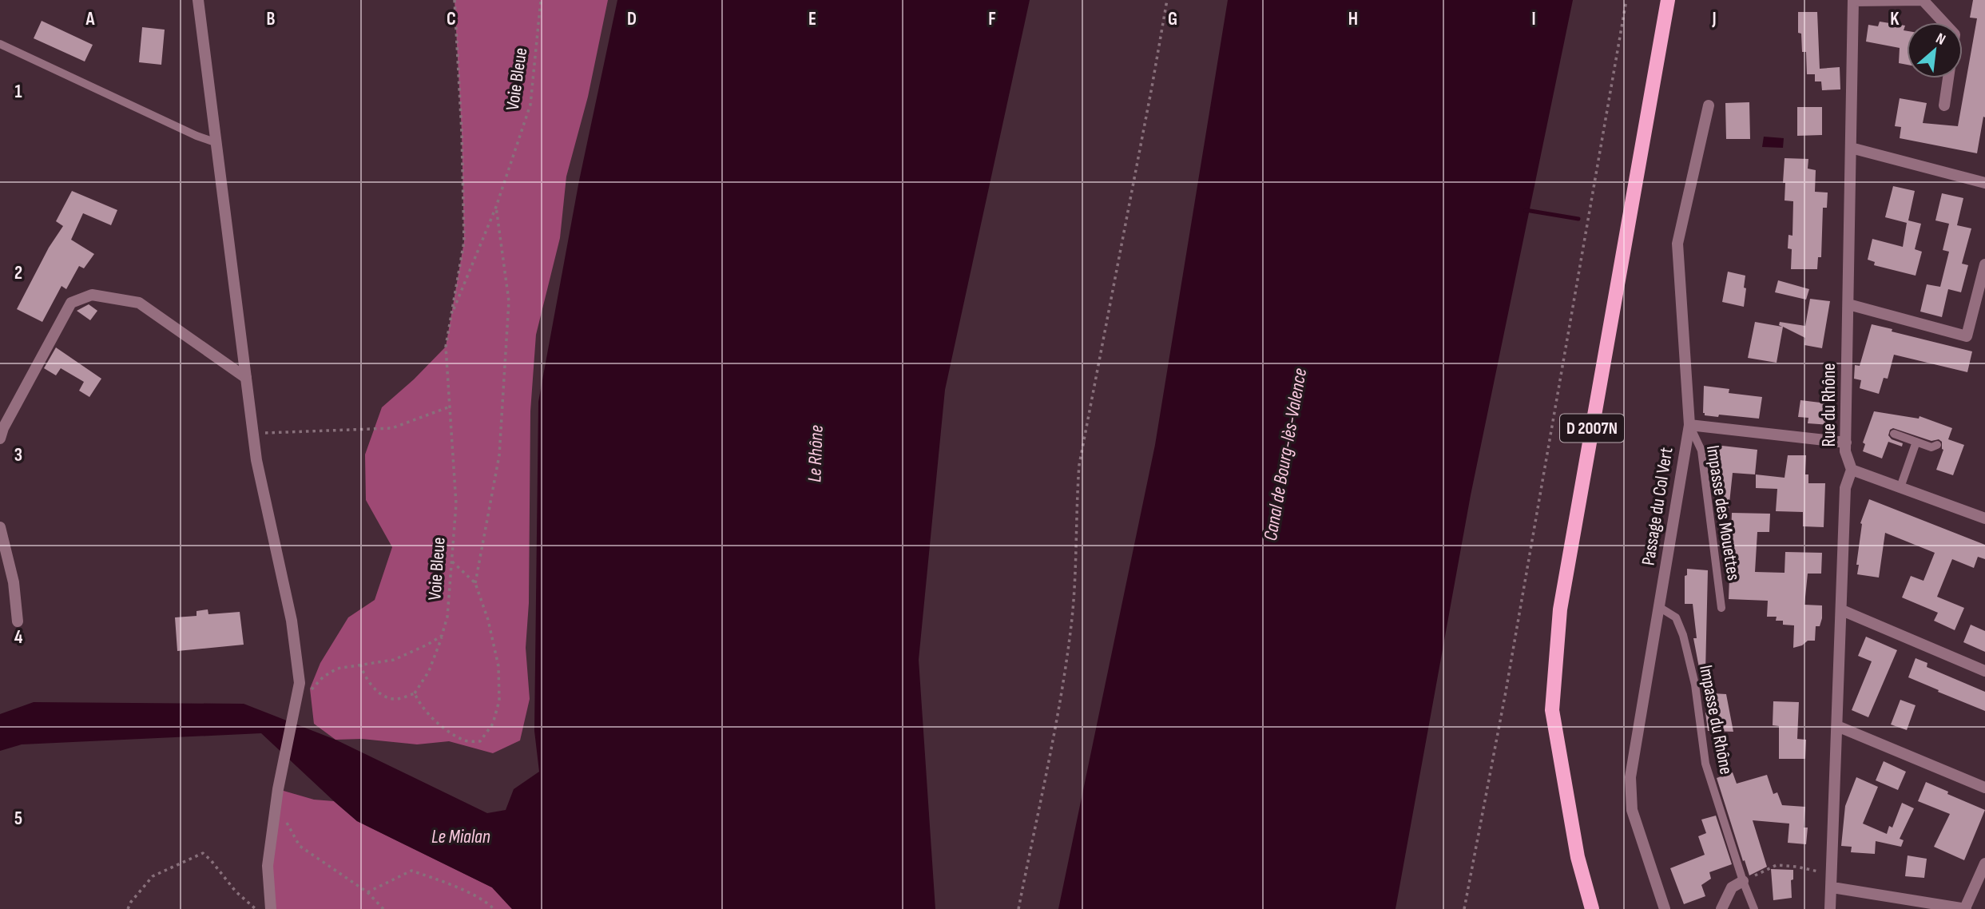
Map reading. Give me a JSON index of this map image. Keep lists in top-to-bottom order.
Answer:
{
  "streets": {
    "main road": ["D 2007N"],
    "street": ["Rue du Rhône", "Passage du Col Vert"],
    "lane": ["Impasse des Mouettes", "Impasse du Rhône"],
    "path": ["Voie Bleue"]
  },
  "crossings": [
    ["Passage du Col Vert", "Impasse des Mouettes"],
    ["Passage du Col Vert", "Impasse du Rhône"]
  ],
  "water": ["Le Rhône", "Canal de Bourg-lès-Valence", "Le Mialan"],
  "north": "top right",
  "grid": {
    "columns": [
      "A",
      "B",
      "C",
      "D",
      "E",
      "F",
      "G",
      "H",
      "I",
      "J",
      "K"
    ],
    "rows": [
      "1",
      "2",
      "3",
      "4",
      "5"
    ]
  }
}
